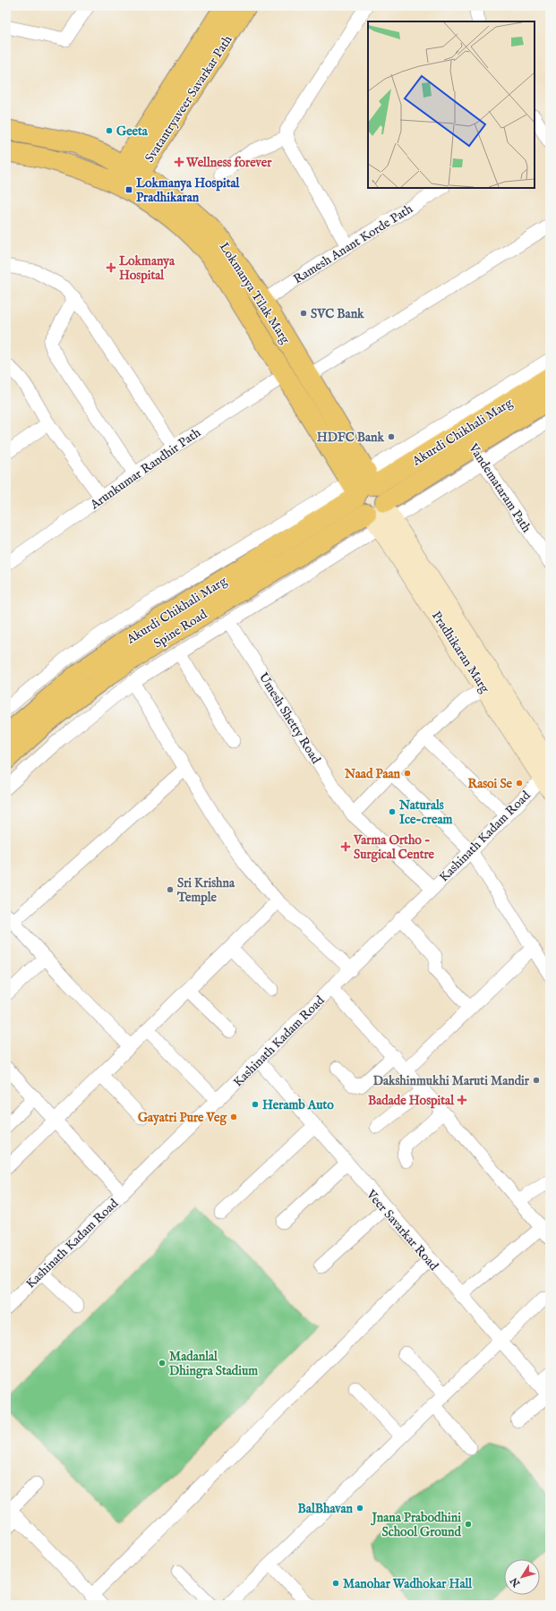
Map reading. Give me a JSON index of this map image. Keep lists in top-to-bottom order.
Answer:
{
  "streets": {
    "main road": [
      "Svatantryaveer Savarkar Path",
      "Lokmanya Tilak Marg",
      "Akurdi Chikhali Marg",
      "Spine Road"
    ],
    "street": [
      "Ramesh Anant Korde Path",
      "Arunkumar Randhir Path",
      "Vandemataram Path",
      "Pradhikaran Marg",
      "Umesh Shetty Road",
      "Kashinath Kadam Road",
      "Veer Savarkar Road"
    ]
  },
  "crossings": [
    ["Svatantryaveer Savarkar Path", "Lokmanya Tilak Marg"],
    ["Ramesh Anant Korde Path", "Lokmanya Tilak Marg"],
    ["Lokmanya Tilak Marg", "Akurdi Chikhali Marg"],
    ["Lokmanya Tilak Marg", "Arunkumar Randhir Path"],
    ["Akurdi Chikhali Marg", "Vandemataram Path"],
    ["Akurdi Chikhali Marg", "Spine Road"],
    ["Akurdi Chikhali Marg", "Pradhikaran Marg"],
    ["Spine Road", "Pradhikaran Marg"],
    ["Pradhikaran Marg", "Kashinath Kadam Road"],
    ["Umesh Shetty Road", "Kashinath Kadam Road"],
    ["Kashinath Kadam Road", "Veer Savarkar Road"]
  ],
  "places": {
    "other": [
      "Geeta",
      "SVC Bank",
      "HDFC Bank",
      "Naad Paan",
      "Rasoi Se",
      "Naturals Ice-cream",
      "Sri Krishna Temple",
      "Dakshinmukhi Maruti Mandir",
      "Heramb Auto",
      "Gayatri Pure Veg",
      "Madanlal Dhingra Stadium",
      "BalBhavan",
      "Jnana Prabodhini School Ground",
      "Manohar Wadhokar Hall"
    ],
    "health": [
      "Wellness forever",
      "Lokmanya Hospital",
      "Varma Ortho - Surgical Centre",
      "Badade Hospital"
    ],
    "transit": ["Lokmanya Hospital Pradhikaran"]
  },
  "north": "bottom left"
}
